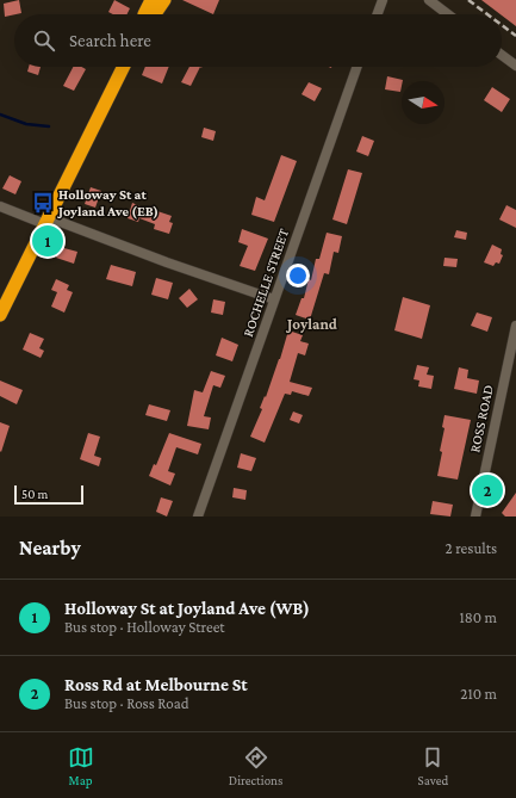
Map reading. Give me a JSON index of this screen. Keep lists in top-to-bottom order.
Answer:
{
  "streets": {
    "street": ["ROCHELLE STREET", "ROSS ROAD"]
  },
  "districts": ["Joyland"],
  "places": {
    "bus stop": ["Holloway St at Joyland Ave (EB)"]
  },
  "scale_bar": "50 m",
  "north": "right",
  "page": {
    "search": "Search here",
    "pins": ["1", "2"],
    "scale": "50 m",
    "heading": ["Nearby", "2 results"],
    "list": [
      {
        "mark": "1",
        "name": "Holloway St at Joyland Ave (WB)",
        "note": "Bus stop · Holloway Street",
        "value": "180 m"
      },
      {
        "mark": "2",
        "name": "Ross Rd at Melbourne St",
        "note": "Bus stop · Ross Road",
        "value": "210 m"
      }
    ],
    "nav": ["Map", "Directions", "Saved"]
  }
}
